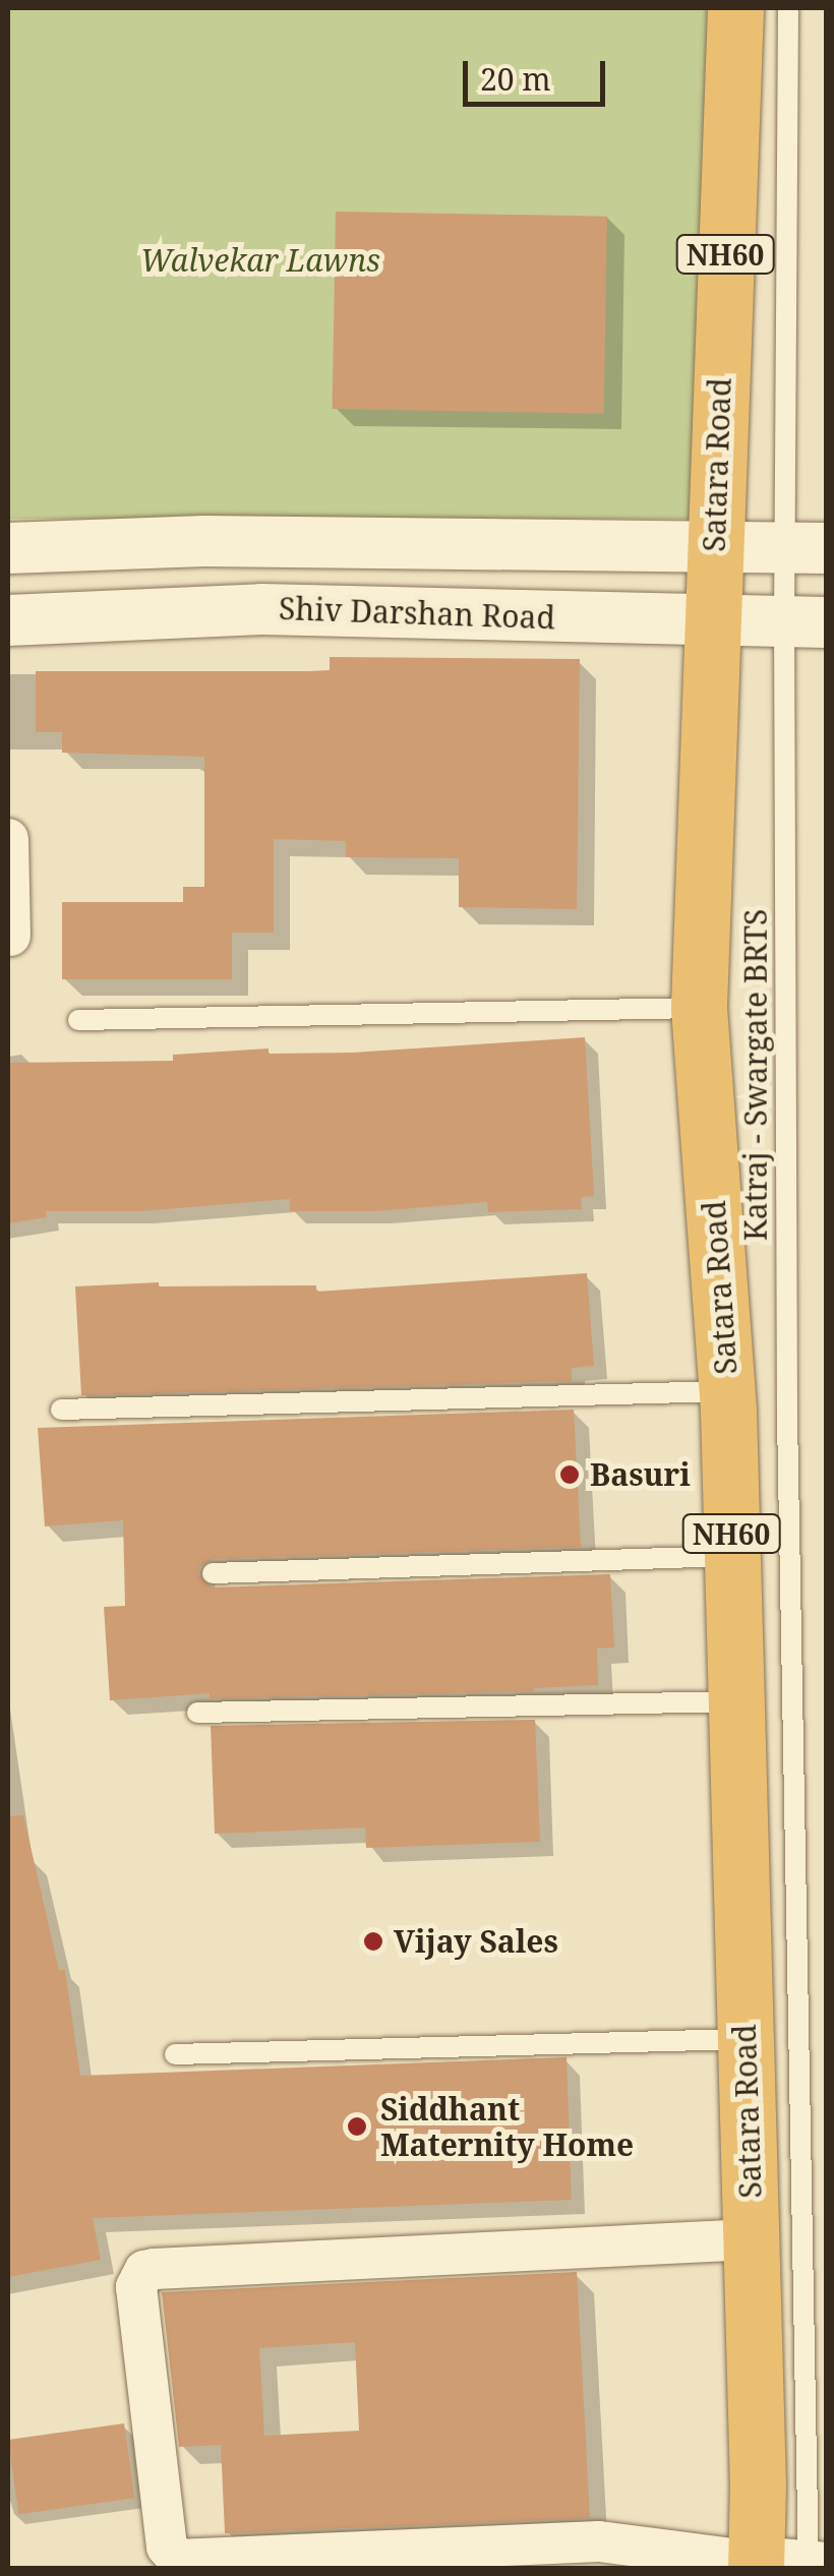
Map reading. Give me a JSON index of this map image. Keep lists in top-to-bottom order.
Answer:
{
  "streets": {
    "highway": ["NH60", "Satara Road"],
    "street": ["Shiv Darshan Road"],
    "lane": ["Katraj - Swargate BRTS"]
  },
  "crossings": [
    ["Satara Road", "Shiv Darshan Road"],
    ["Satara Road", "Katraj - Swargate BRTS"],
    ["Shiv Darshan Road", "Katraj - Swargate BRTS"]
  ],
  "parks": ["Walvekar Lawns"],
  "places": ["Basuri", "Vijay Sales", "Siddhant Maternity Home"],
  "scale_bar": "20 m"
}
